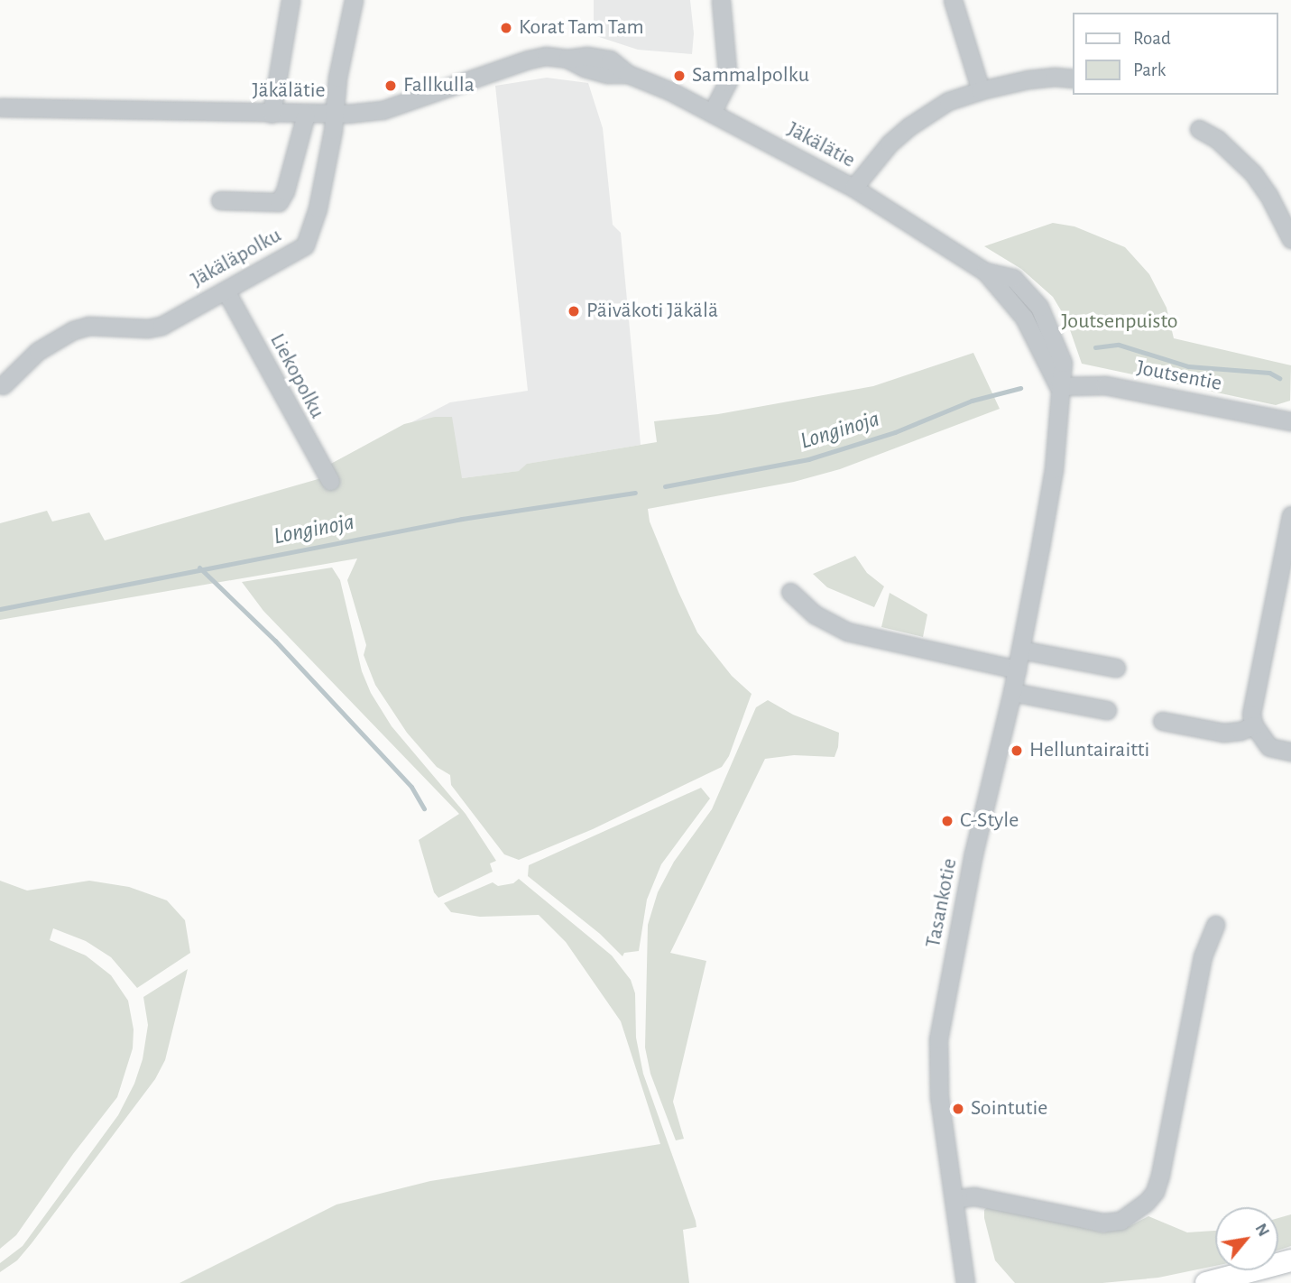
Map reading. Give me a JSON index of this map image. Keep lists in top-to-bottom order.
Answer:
{
  "streets": {
    "street": [
      "Jäkälätie",
      "Jäkäläpolku",
      "Liekopolku",
      "Joutsentie",
      "Tasankotie"
    ]
  },
  "crossings": [
    ["Jäkälätie", "Jäkäläpolku"],
    ["Jäkälätie", "Joutsentie"],
    ["Jäkälätie", "Tasankotie"],
    ["Jäkäläpolku", "Liekopolku"],
    ["Joutsentie", "Tasankotie"]
  ],
  "water": ["Longinoja"],
  "parks": ["Joutsenpuisto"],
  "places": [
    "Korat Tam Tam",
    "Sammalpolku",
    "Fallkulla",
    "Päiväkoti Jäkälä",
    "Helluntairaitti",
    "C-Style",
    "Sointutie"
  ],
  "legend": ["Road", "Park"],
  "north": "top right"
}
